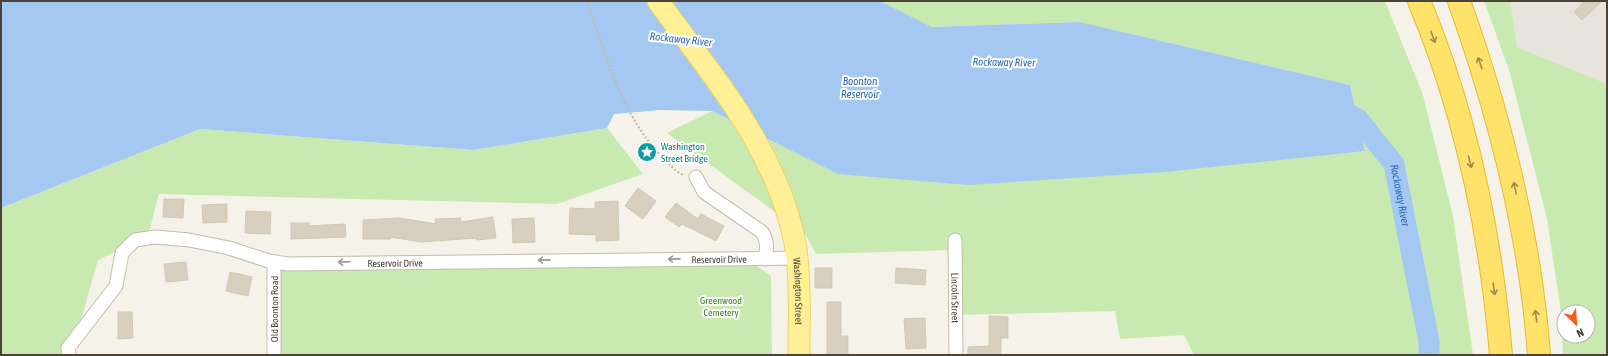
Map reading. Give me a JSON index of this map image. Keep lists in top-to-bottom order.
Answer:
{
  "streets": {
    "main road": ["Washington Street"],
    "street": ["Reservoir Drive", "Lincoln Street", "Old Boonton Road"]
  },
  "crossings": [
    ["Reservoir Drive", "Washington Street"],
    ["Reservoir Drive", "Old Boonton Road"]
  ],
  "one_way": ["Reservoir Drive"],
  "water": ["Rockaway River", "Boonton Reservoir"],
  "parks": ["Greenwood Cemetery"],
  "places": {
    "place": ["Washington Street Bridge"]
  },
  "north": "bottom right"
}
